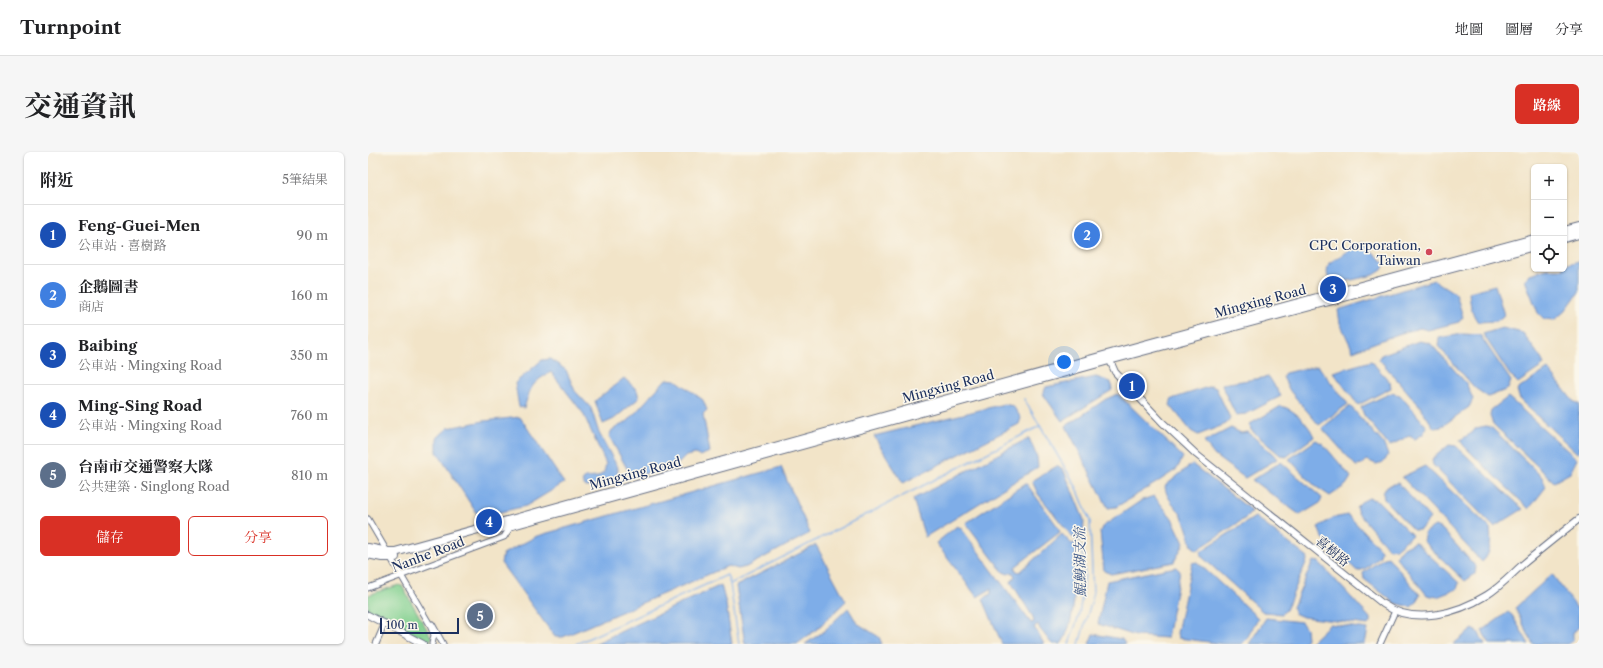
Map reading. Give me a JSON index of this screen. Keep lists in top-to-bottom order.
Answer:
{
  "streets": {
    "main road": ["Mingxing Road"],
    "street": ["喜樹路", "Nanhe Road"]
  },
  "crossings": [
    ["Mingxing Road", "喜樹路"],
    ["Mingxing Road", "Nanhe Road"]
  ],
  "water": ["鯤鯓湖支流"],
  "places": ["CPC Corporation, Taiwan"],
  "scale_bar": "100 m",
  "page": {
    "header": "Turnpoint",
    "nav": ["地圖", "圖層", "分享"],
    "title": "交通資訊",
    "buttons": [
      "路線",
      ["儲存", "分享"]
    ],
    "heading": ["附近", "5筆結果"],
    "map_buttons": ["+", "−"],
    "list": [
      {
        "mark": "1",
        "name": "Feng-Guei-Men",
        "note": "公車站 · 喜樹路",
        "value": "90 m"
      },
      {
        "mark": "2",
        "name": "企鵝圖書",
        "note": "商店",
        "value": "160 m"
      },
      {
        "mark": "3",
        "name": "Baibing",
        "note": "公車站 · Mingxing Road",
        "value": "350 m"
      },
      {
        "mark": "4",
        "name": "Ming-Sing Road",
        "note": "公車站 · Mingxing Road",
        "value": "760 m"
      },
      {
        "mark": "5",
        "name": "台南市交通警察大隊",
        "note": "公共建築 · Singlong Road",
        "value": "810 m"
      }
    ],
    "pins": [
      "2",
      "3",
      "1",
      "4",
      "5"
    ],
    "scale": "100 m"
  }
}
